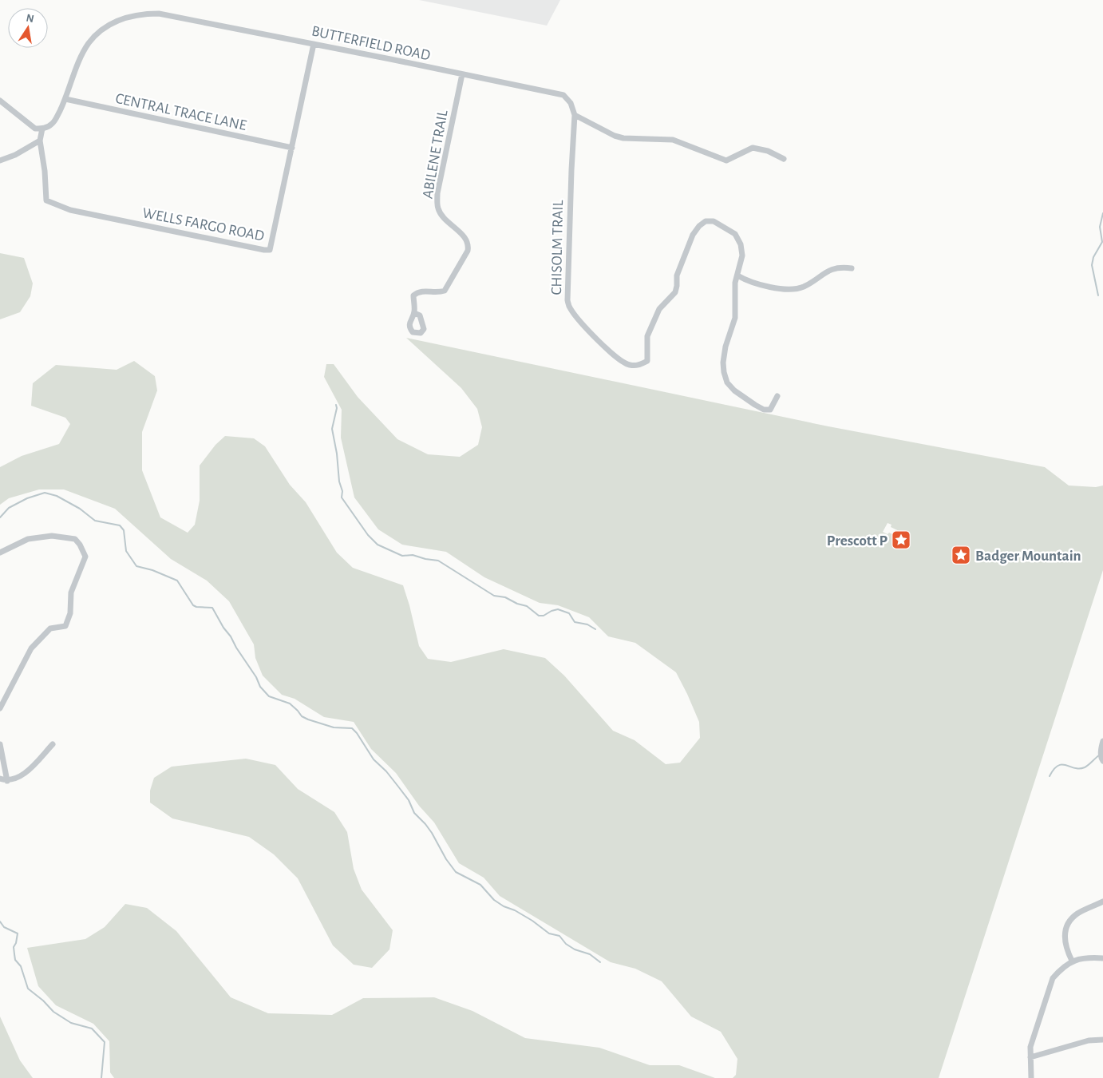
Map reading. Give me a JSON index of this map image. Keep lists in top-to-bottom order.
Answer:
{
  "streets": {
    "street": [
      "BUTTERFIELD ROAD",
      "CENTRAL TRACE LANE",
      "ABILENE TRAIL",
      "WELLS FARGO ROAD",
      "CHISOLM TRAIL"
    ]
  },
  "crossings": [
    ["BUTTERFIELD ROAD", "CENTRAL TRACE LANE"],
    ["BUTTERFIELD ROAD", "ABILENE TRAIL"],
    ["BUTTERFIELD ROAD", "WELLS FARGO ROAD"],
    ["BUTTERFIELD ROAD", "CHISOLM TRAIL"],
    ["CENTRAL TRACE LANE", "WELLS FARGO ROAD"]
  ],
  "places": {
    "place": ["Prescott P", "Badger Mountain"]
  },
  "north": "top"
}
